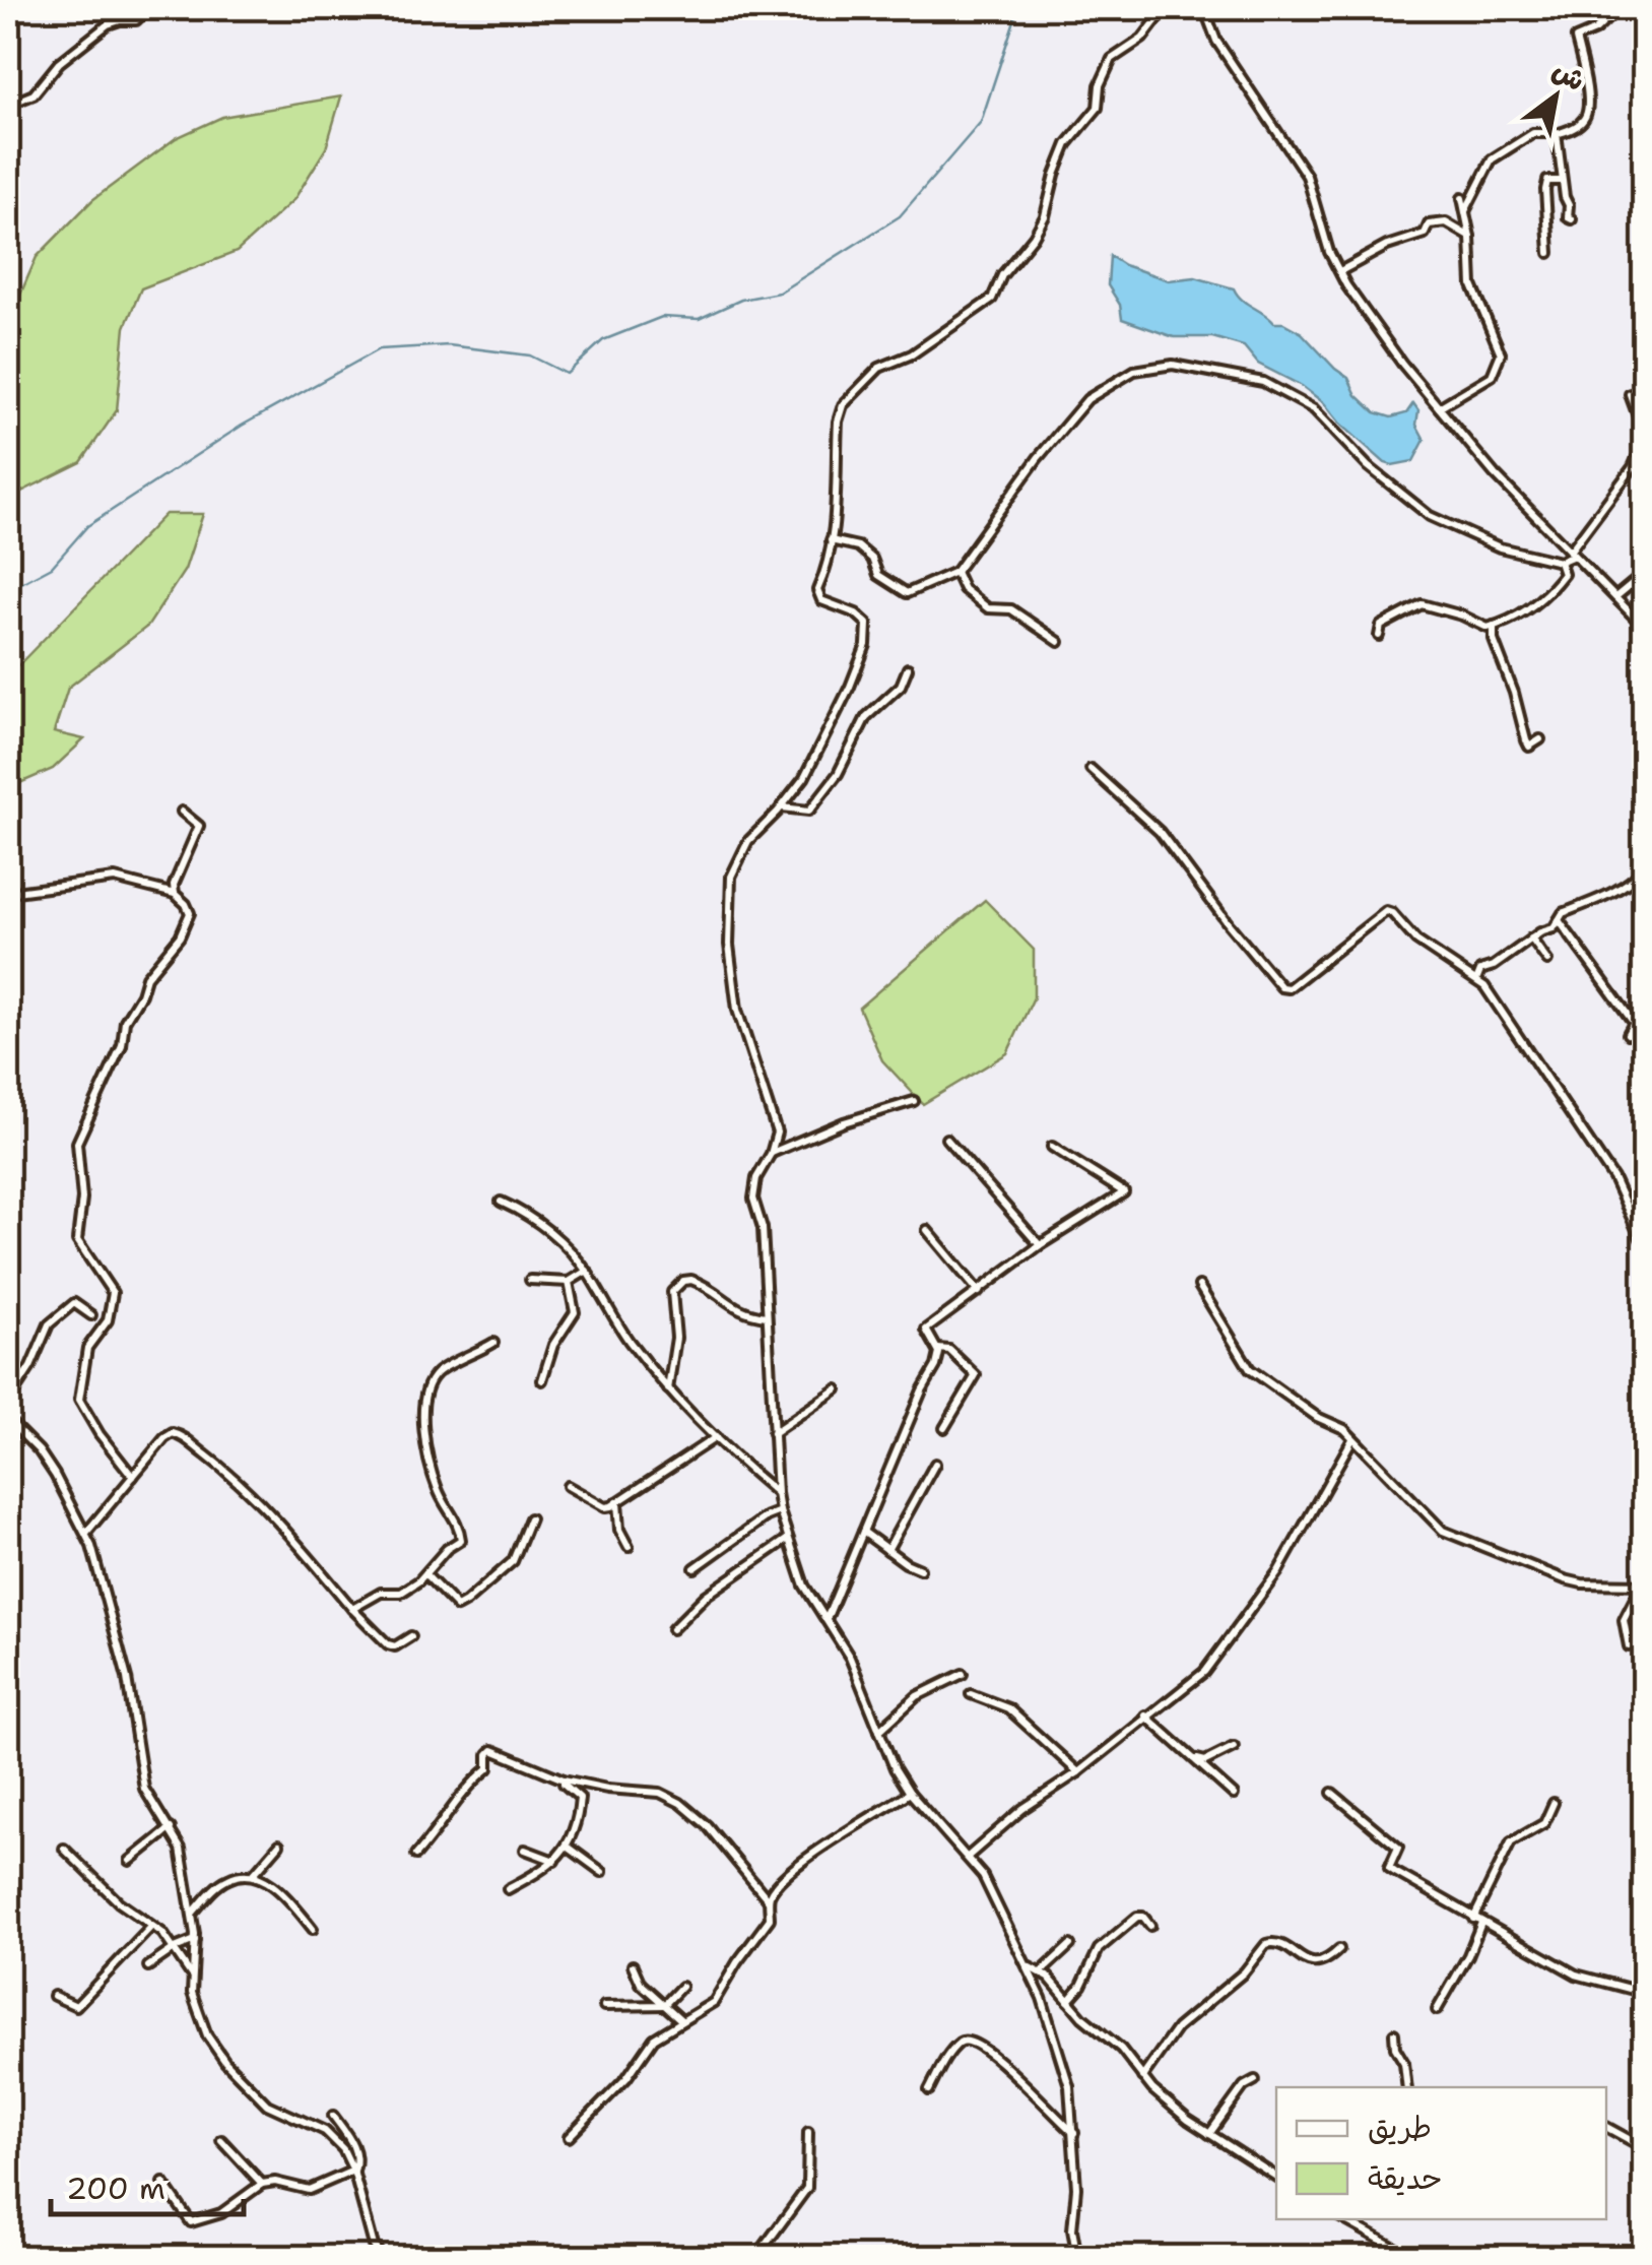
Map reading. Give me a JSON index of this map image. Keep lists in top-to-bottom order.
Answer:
{
  "legend": ["طريق", "حديقة"],
  "scale_bar": "200 m",
  "north": "top right"
}
